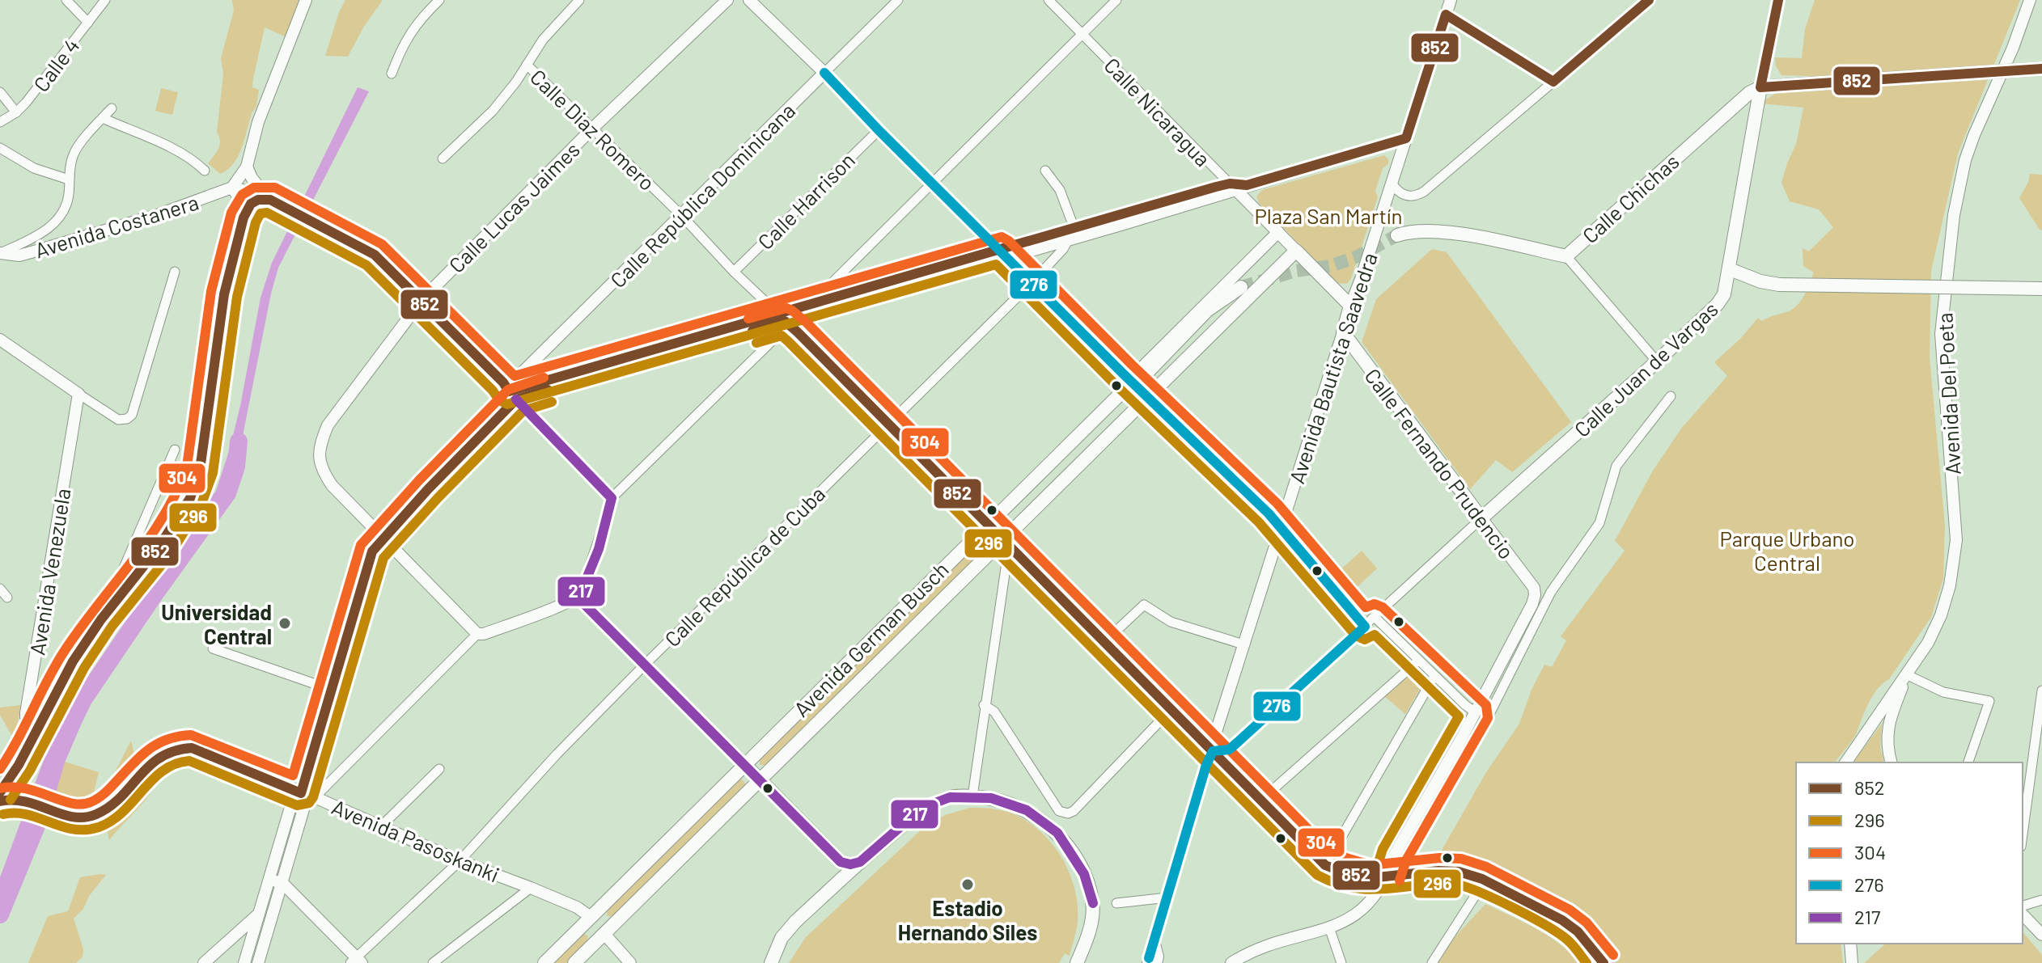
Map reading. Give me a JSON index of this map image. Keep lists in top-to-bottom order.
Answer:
{
  "streets": {
    "main road": [
      "Calle Nicaragua",
      "Calle República Dominicana",
      "Calle Chichas",
      "Calle Lucas Jaimes",
      "Avenida Costanera",
      "Avenida Bautista Saavedra",
      "Calle Juan de Vargas",
      "Avenida Del Poeta",
      "Calle Fernando Prudencio",
      "Avenida Venezuela",
      "Avenida German Busch",
      "Avenida Pasoskanki"
    ],
    "street": [
      "Calle 4",
      "Calle Diaz Romero",
      "Calle Harrison",
      "Calle República de Cuba"
    ]
  },
  "crossings": [
    ["Calle Nicaragua", "Avenida Bautista Saavedra"],
    ["Calle Nicaragua", "Avenida German Busch"],
    ["Calle Diaz Romero", "Calle República Dominicana"],
    ["Calle Diaz Romero", "Calle Harrison"],
    ["Calle Diaz Romero", "Calle Lucas Jaimes"],
    ["Calle Diaz Romero", "Calle República de Cuba"],
    ["Calle Diaz Romero", "Avenida German Busch"],
    ["Calle Chichas", "Calle Juan de Vargas"],
    ["Avenida Bautista Saavedra", "Calle Fernando Prudencio"],
    ["Calle Juan de Vargas", "Calle Fernando Prudencio"],
    ["Calle República de Cuba", "Avenida Pasoskanki"],
    ["Avenida German Busch", "Avenida Pasoskanki"]
  ],
  "parks": ["Plaza San Martín", "Parque Urbano Central"],
  "places": ["Universidad Central", "Estadio Hernando Siles"],
  "lines": [
    "transit line 852",
    "transit line 276",
    "transit line 304",
    "transit line 296",
    "transit line 217"
  ],
  "legend": [
    "852",
    "296",
    "304",
    "276",
    "217"
  ]
}
